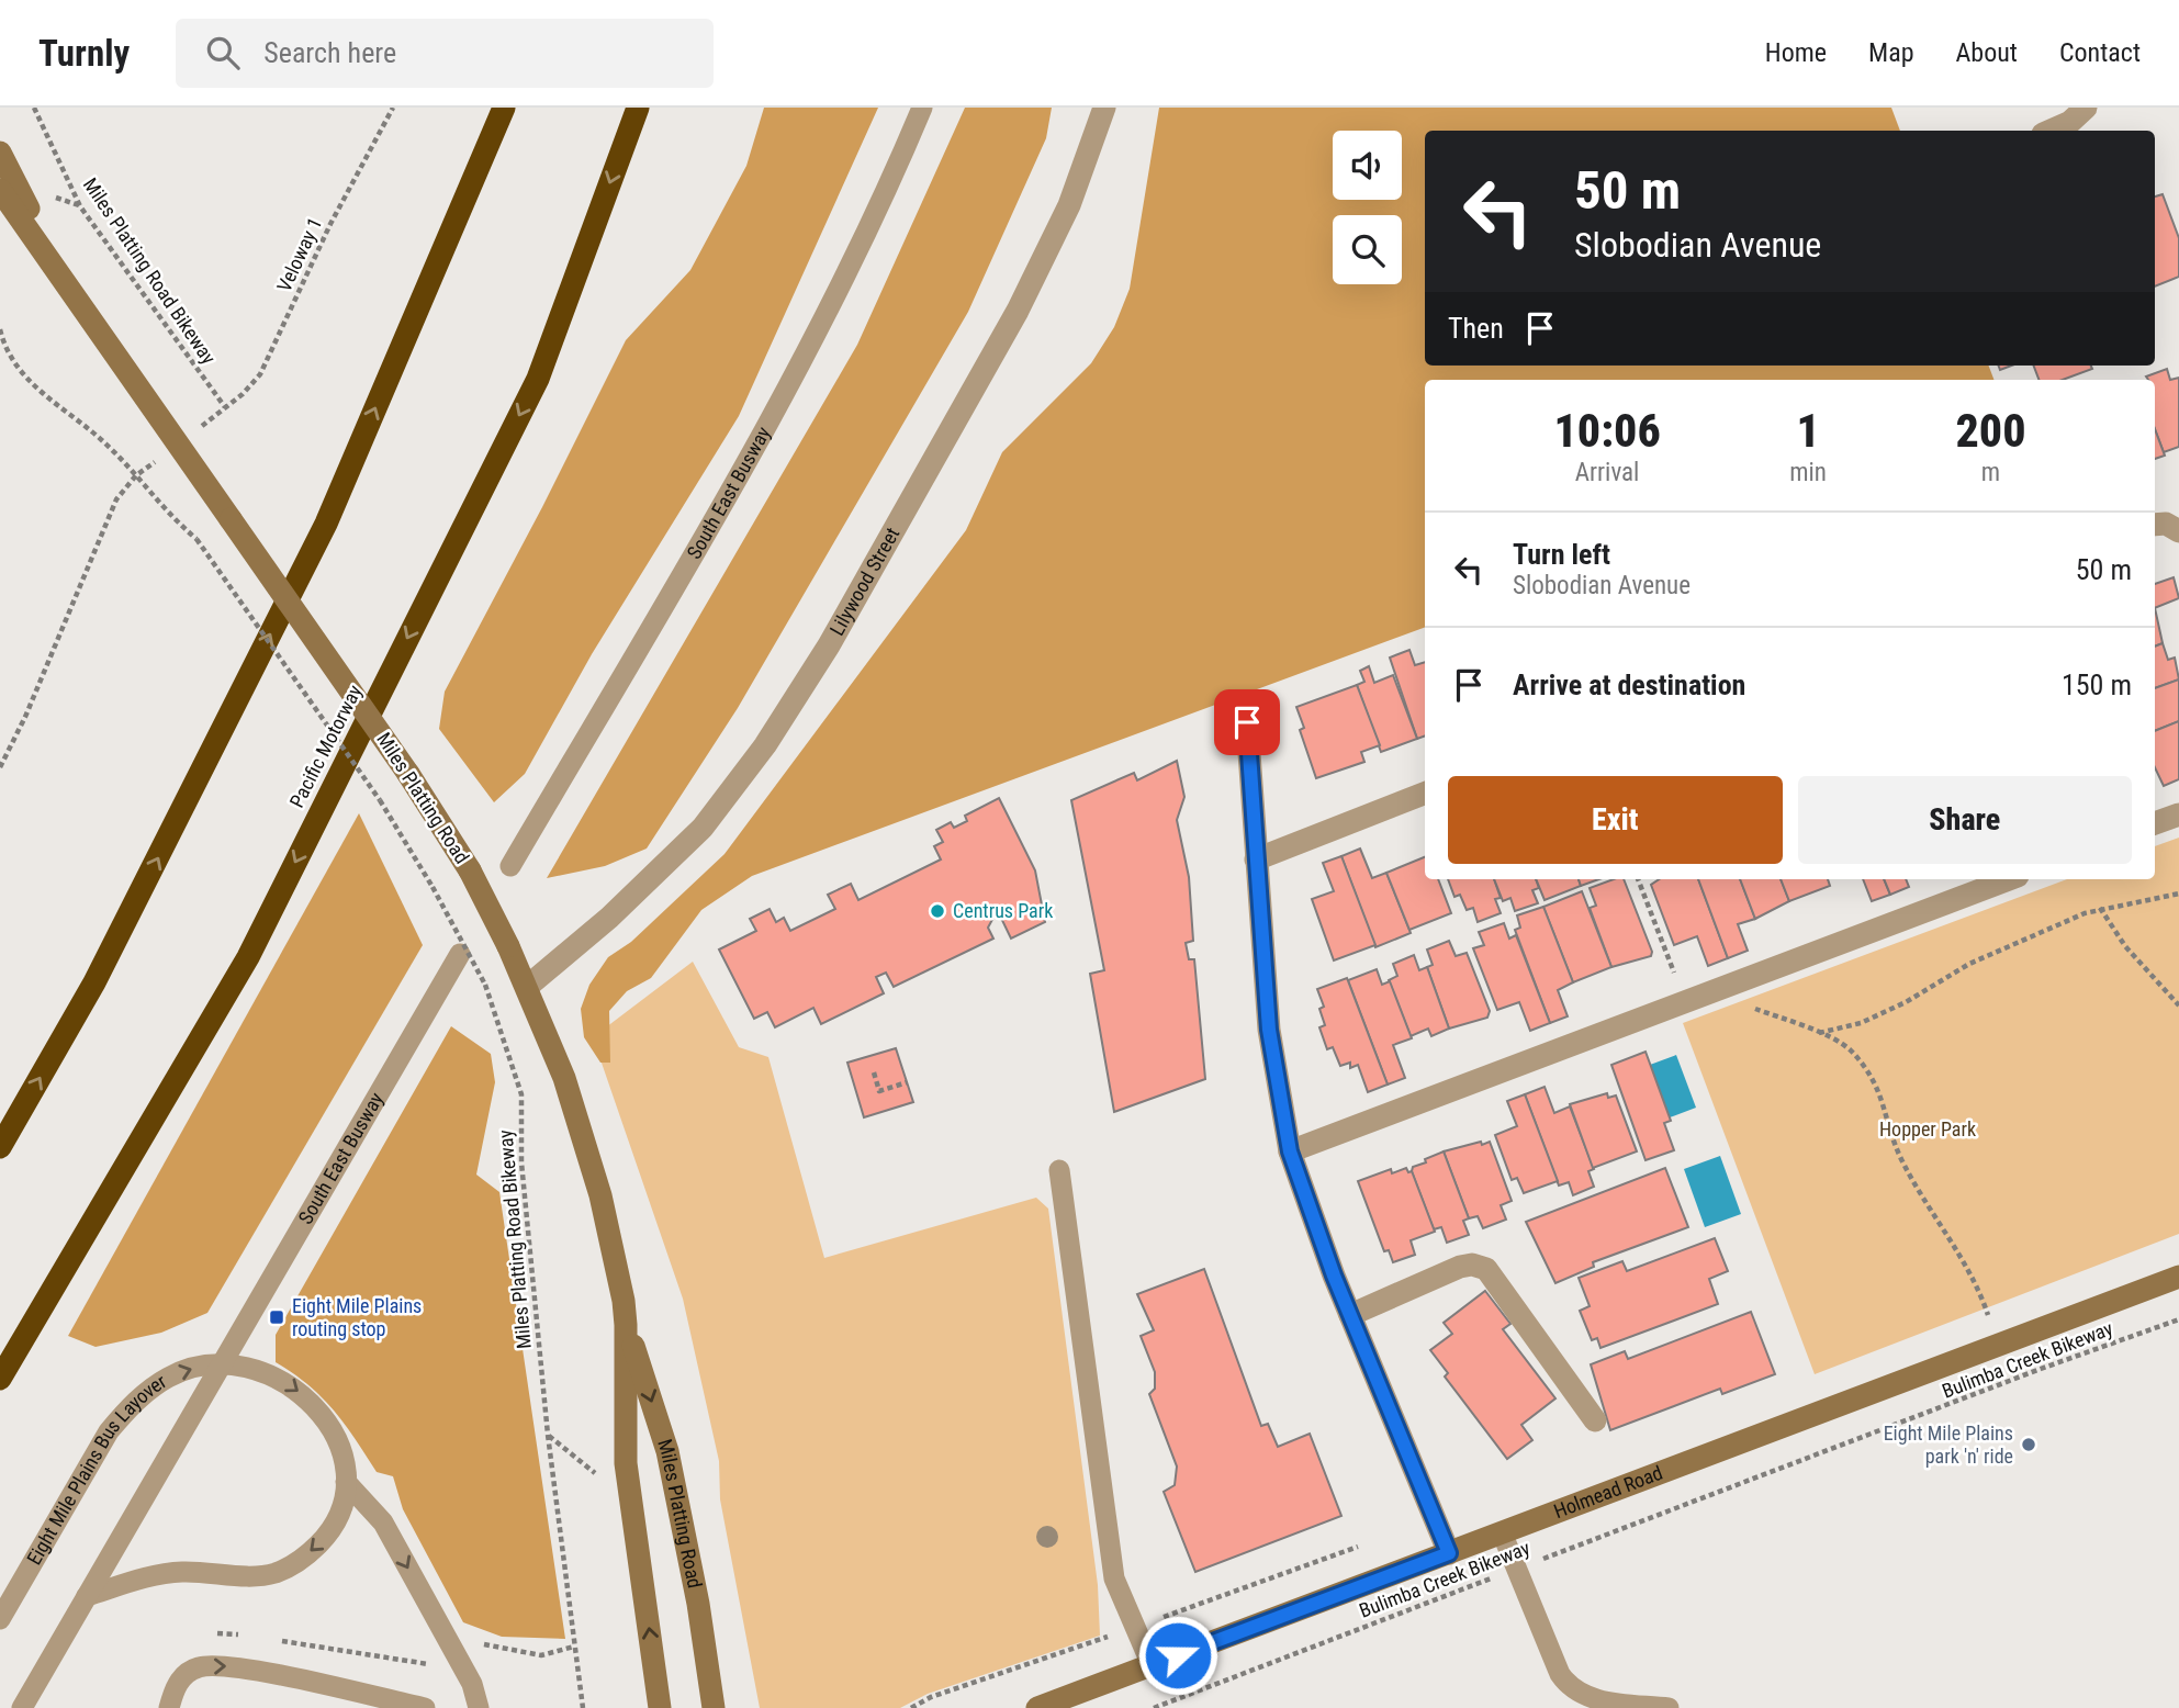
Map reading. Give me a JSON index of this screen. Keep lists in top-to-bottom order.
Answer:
{
  "streets": {
    "highway": ["Pacific Motorway"],
    "main road": ["Miles Platting Road", "Holmead Road"],
    "street": ["Lilywood Street"],
    "lane": ["South East Busway", "Eight Mile Plains Bus Layover"],
    "path": ["Veloway 1", "Miles Platting Road Bikeway", "Bulimba Creek Bikeway"]
  },
  "crossings": [
    ["Veloway 1", "Miles Platting Road Bikeway"],
    ["South East Busway", "Eight Mile Plains Bus Layover"],
    ["Lilywood Street", "Miles Platting Road"]
  ],
  "one_way": ["Eight Mile Plains Bus Layover"],
  "parks": ["Hopper Park"],
  "places": {
    "other": ["Centrus Park", "Eight Mile Plains park 'n' ride"],
    "transit": ["Eight Mile Plains routing stop"]
  },
  "page": {
    "header": "Turnly",
    "search": "Search here",
    "nav": [
      "Home",
      "Map",
      "About",
      "Contact"
    ],
    "turn": ["50 m", "Slobodian Avenue"],
    "then": "Then",
    "eta": [
      "10:06",
      "Arrival",
      "1",
      "min",
      "200",
      "m"
    ],
    "list": [
      {
        "name": "Turn left",
        "note": "Slobodian Avenue",
        "value": "50 m"
      },
      {
        "name": "Arrive at destination",
        "value": "150 m"
      }
    ],
    "buttons": ["Exit", "Share"]
  }
}
